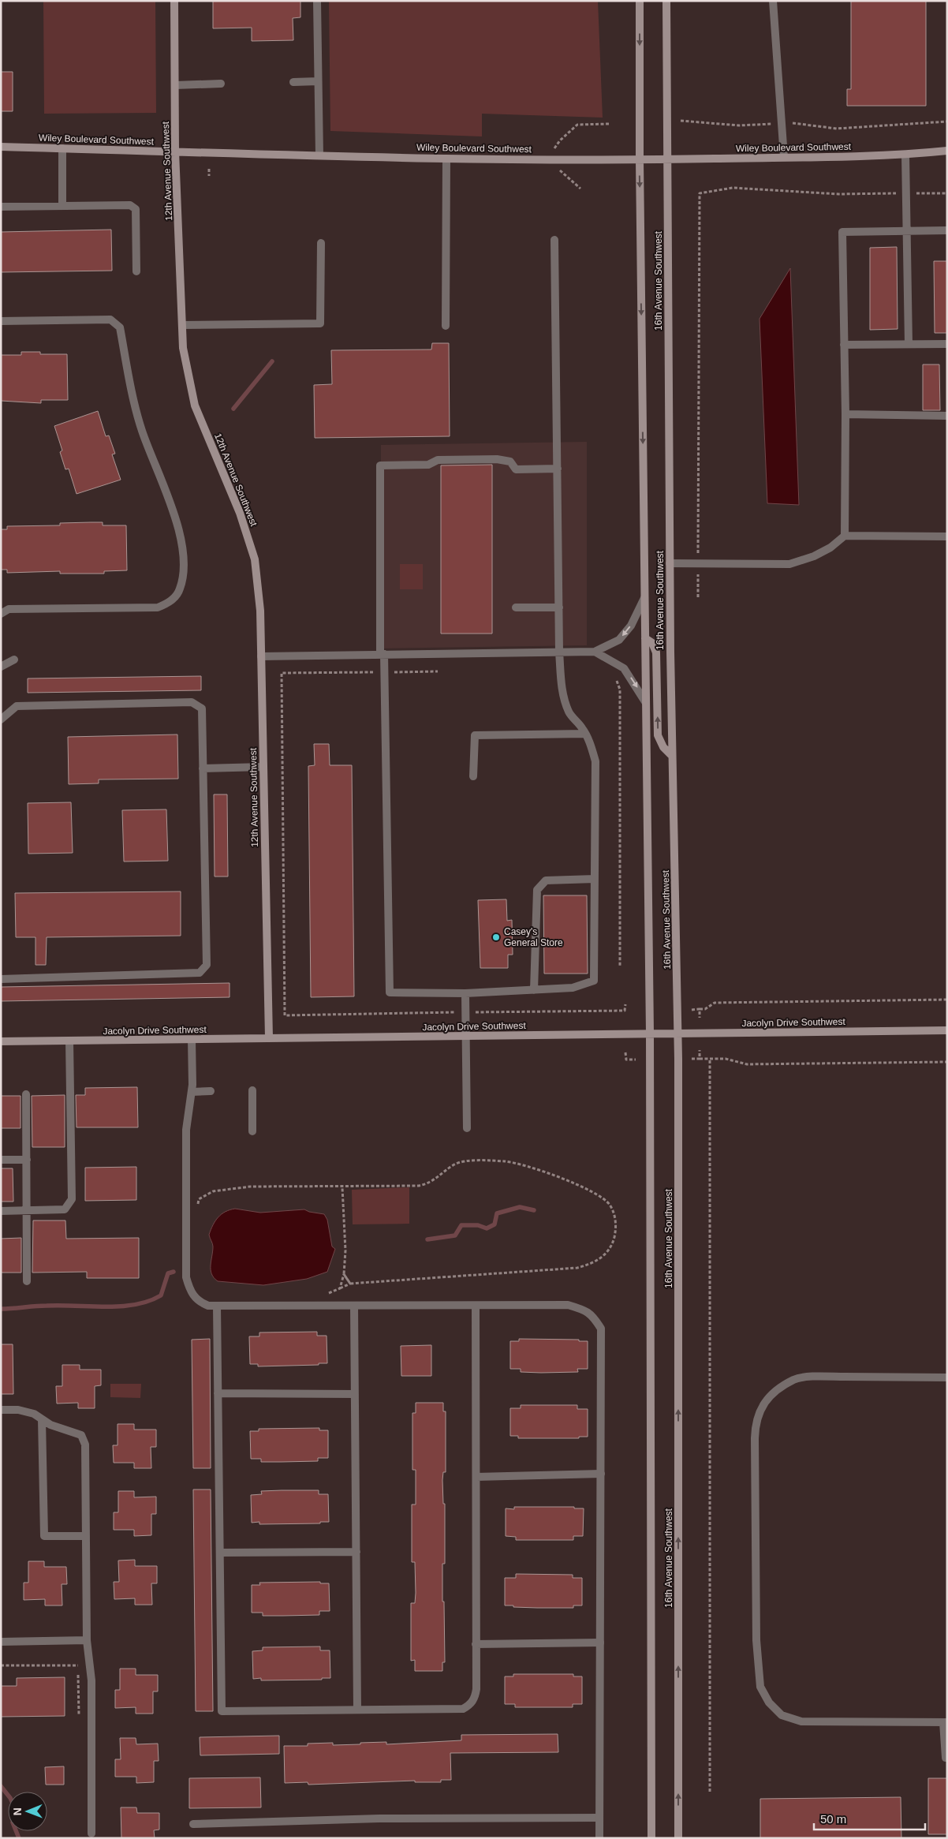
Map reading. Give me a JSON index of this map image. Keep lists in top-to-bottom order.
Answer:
{
  "streets": {
    "main road": [
      "Wiley Boulevard Southwest",
      "12th Avenue Southwest",
      "16th Avenue Southwest",
      "Jacolyn Drive Southwest"
    ]
  },
  "crossings": [
    ["Wiley Boulevard Southwest", "12th Avenue Southwest"],
    ["Wiley Boulevard Southwest", "16th Avenue Southwest"],
    ["12th Avenue Southwest", "Jacolyn Drive Southwest"],
    ["16th Avenue Southwest", "Jacolyn Drive Southwest"]
  ],
  "places": ["Casey's General Store"],
  "scale_bar": "50 m",
  "north": "left"
}
